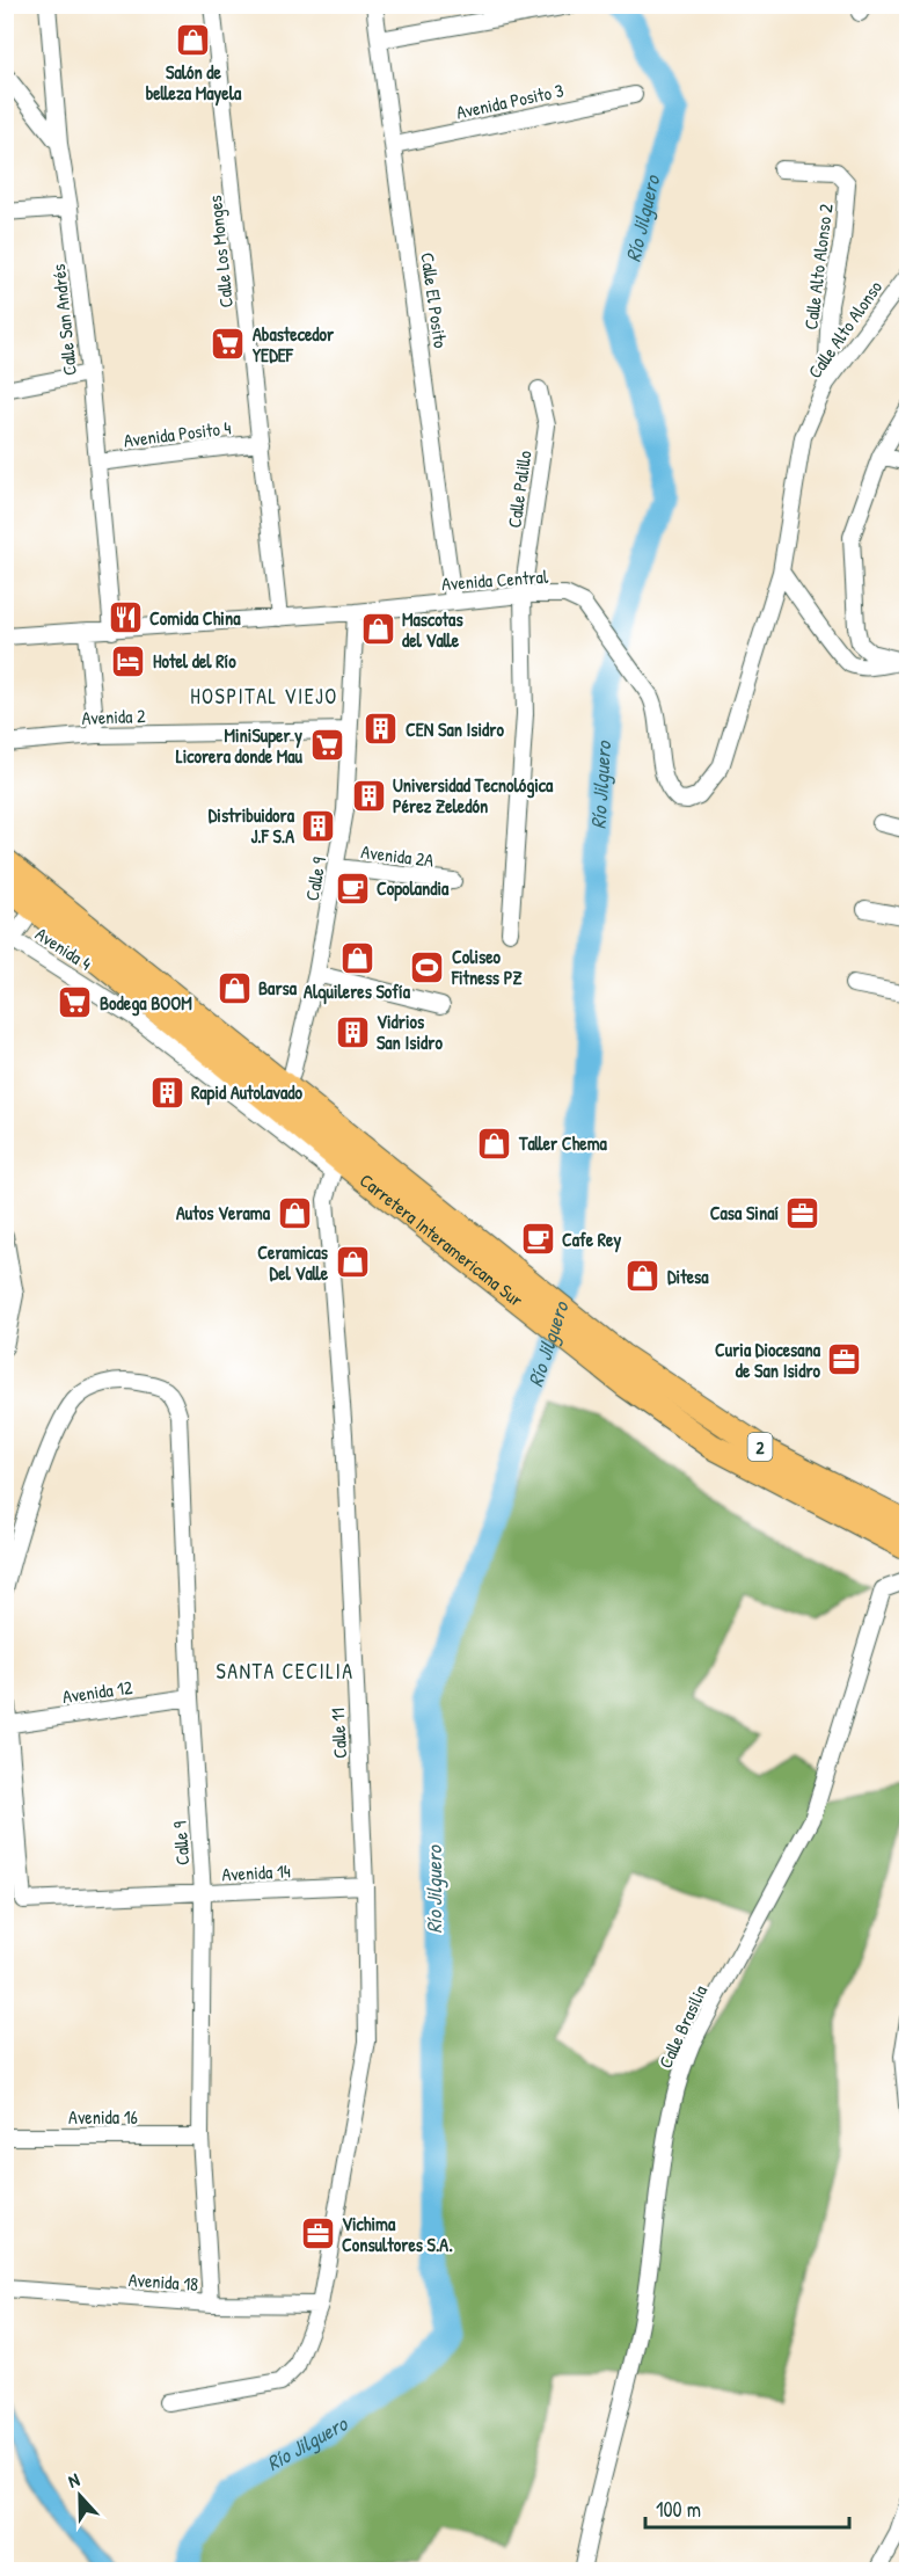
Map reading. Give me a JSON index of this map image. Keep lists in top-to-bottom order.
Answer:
{
  "streets": {
    "highway": ["Carretera Interamericana Sur", "2"],
    "street": [
      "Avenida Posito 3",
      "Calle Los Monges",
      "Calle Alto Alonso 2",
      "Calle El Posito",
      "Calle San Andrés",
      "Calle Alto Alonso",
      "Avenida Posito 4",
      "Calle Palillo",
      "Avenida Central",
      "Avenida 2",
      "Avenida 2A",
      "Calle 9",
      "Avenida 4",
      "Avenida 12",
      "Calle 11",
      "Avenida 14",
      "Calle Brasilia",
      "Avenida 16",
      "Avenida 18"
    ]
  },
  "crossings": [
    ["Avenida Posito 3", "Calle El Posito"],
    ["Calle Los Monges", "Avenida Posito 4"],
    ["Calle Los Monges", "Avenida Central"],
    ["Calle Alto Alonso 2", "Calle Alto Alonso"],
    ["Calle El Posito", "Avenida Central"],
    ["Calle San Andrés", "Avenida Posito 4"],
    ["Calle San Andrés", "Avenida Central"],
    ["Calle Alto Alonso", "Avenida Central"],
    ["Calle Palillo", "Avenida Central"],
    ["Avenida Central", "Calle 9"],
    ["Avenida 2", "Calle 9"],
    ["Avenida 2A", "Calle 9"],
    ["Calle 9", "Carretera Interamericana Sur"],
    ["Calle 9", "Avenida 12"],
    ["Calle 9", "Avenida 14"],
    ["Calle 9", "Avenida 16"],
    ["Calle 9", "Avenida 18"],
    ["Avenida 4", "Carretera Interamericana Sur"],
    ["Avenida 4", "Calle 11"],
    ["Carretera Interamericana Sur", "Calle 11"],
    ["Avenida 12", "Avenida 14"],
    ["Calle 11", "Avenida 14"],
    ["Calle 11", "Avenida 18"]
  ],
  "districts": ["HOSPITAL VIEJO", "SANTA CECILIA"],
  "water": ["Río Jilguero"],
  "places": {
    "shop": [
      "Salón de belleza Mayela",
      "Mascotas del Valle",
      "Alquileres Sofía",
      "Barsa",
      "Taller Chema",
      "Autos Verama",
      "Ceramicas Del Valle",
      "Ditesa"
    ],
    "supermarket": ["Abastecedor YEDEF", "MiniSuper y Licorera donde Mau", "Bodega BOOM"],
    "restaurant": ["Comida China"],
    "hotel": ["Hotel del Río"],
    "building": [
      "CEN San Isidro",
      "Universidad Tecnológica Pérez Zeledón",
      "Distribuidora J.F S.A",
      "Vidrios San Isidro",
      "Rapid Autolavado"
    ],
    "cafe": ["Copolandia", "Cafe Rey"],
    "sports": ["Coliseo Fitness PZ"],
    "office": ["Casa Sinaí", "Curia Diocesana de San Isidro", "Vichima Consultores S.A."]
  },
  "scale_bar": "100 m",
  "north": "top"
}
